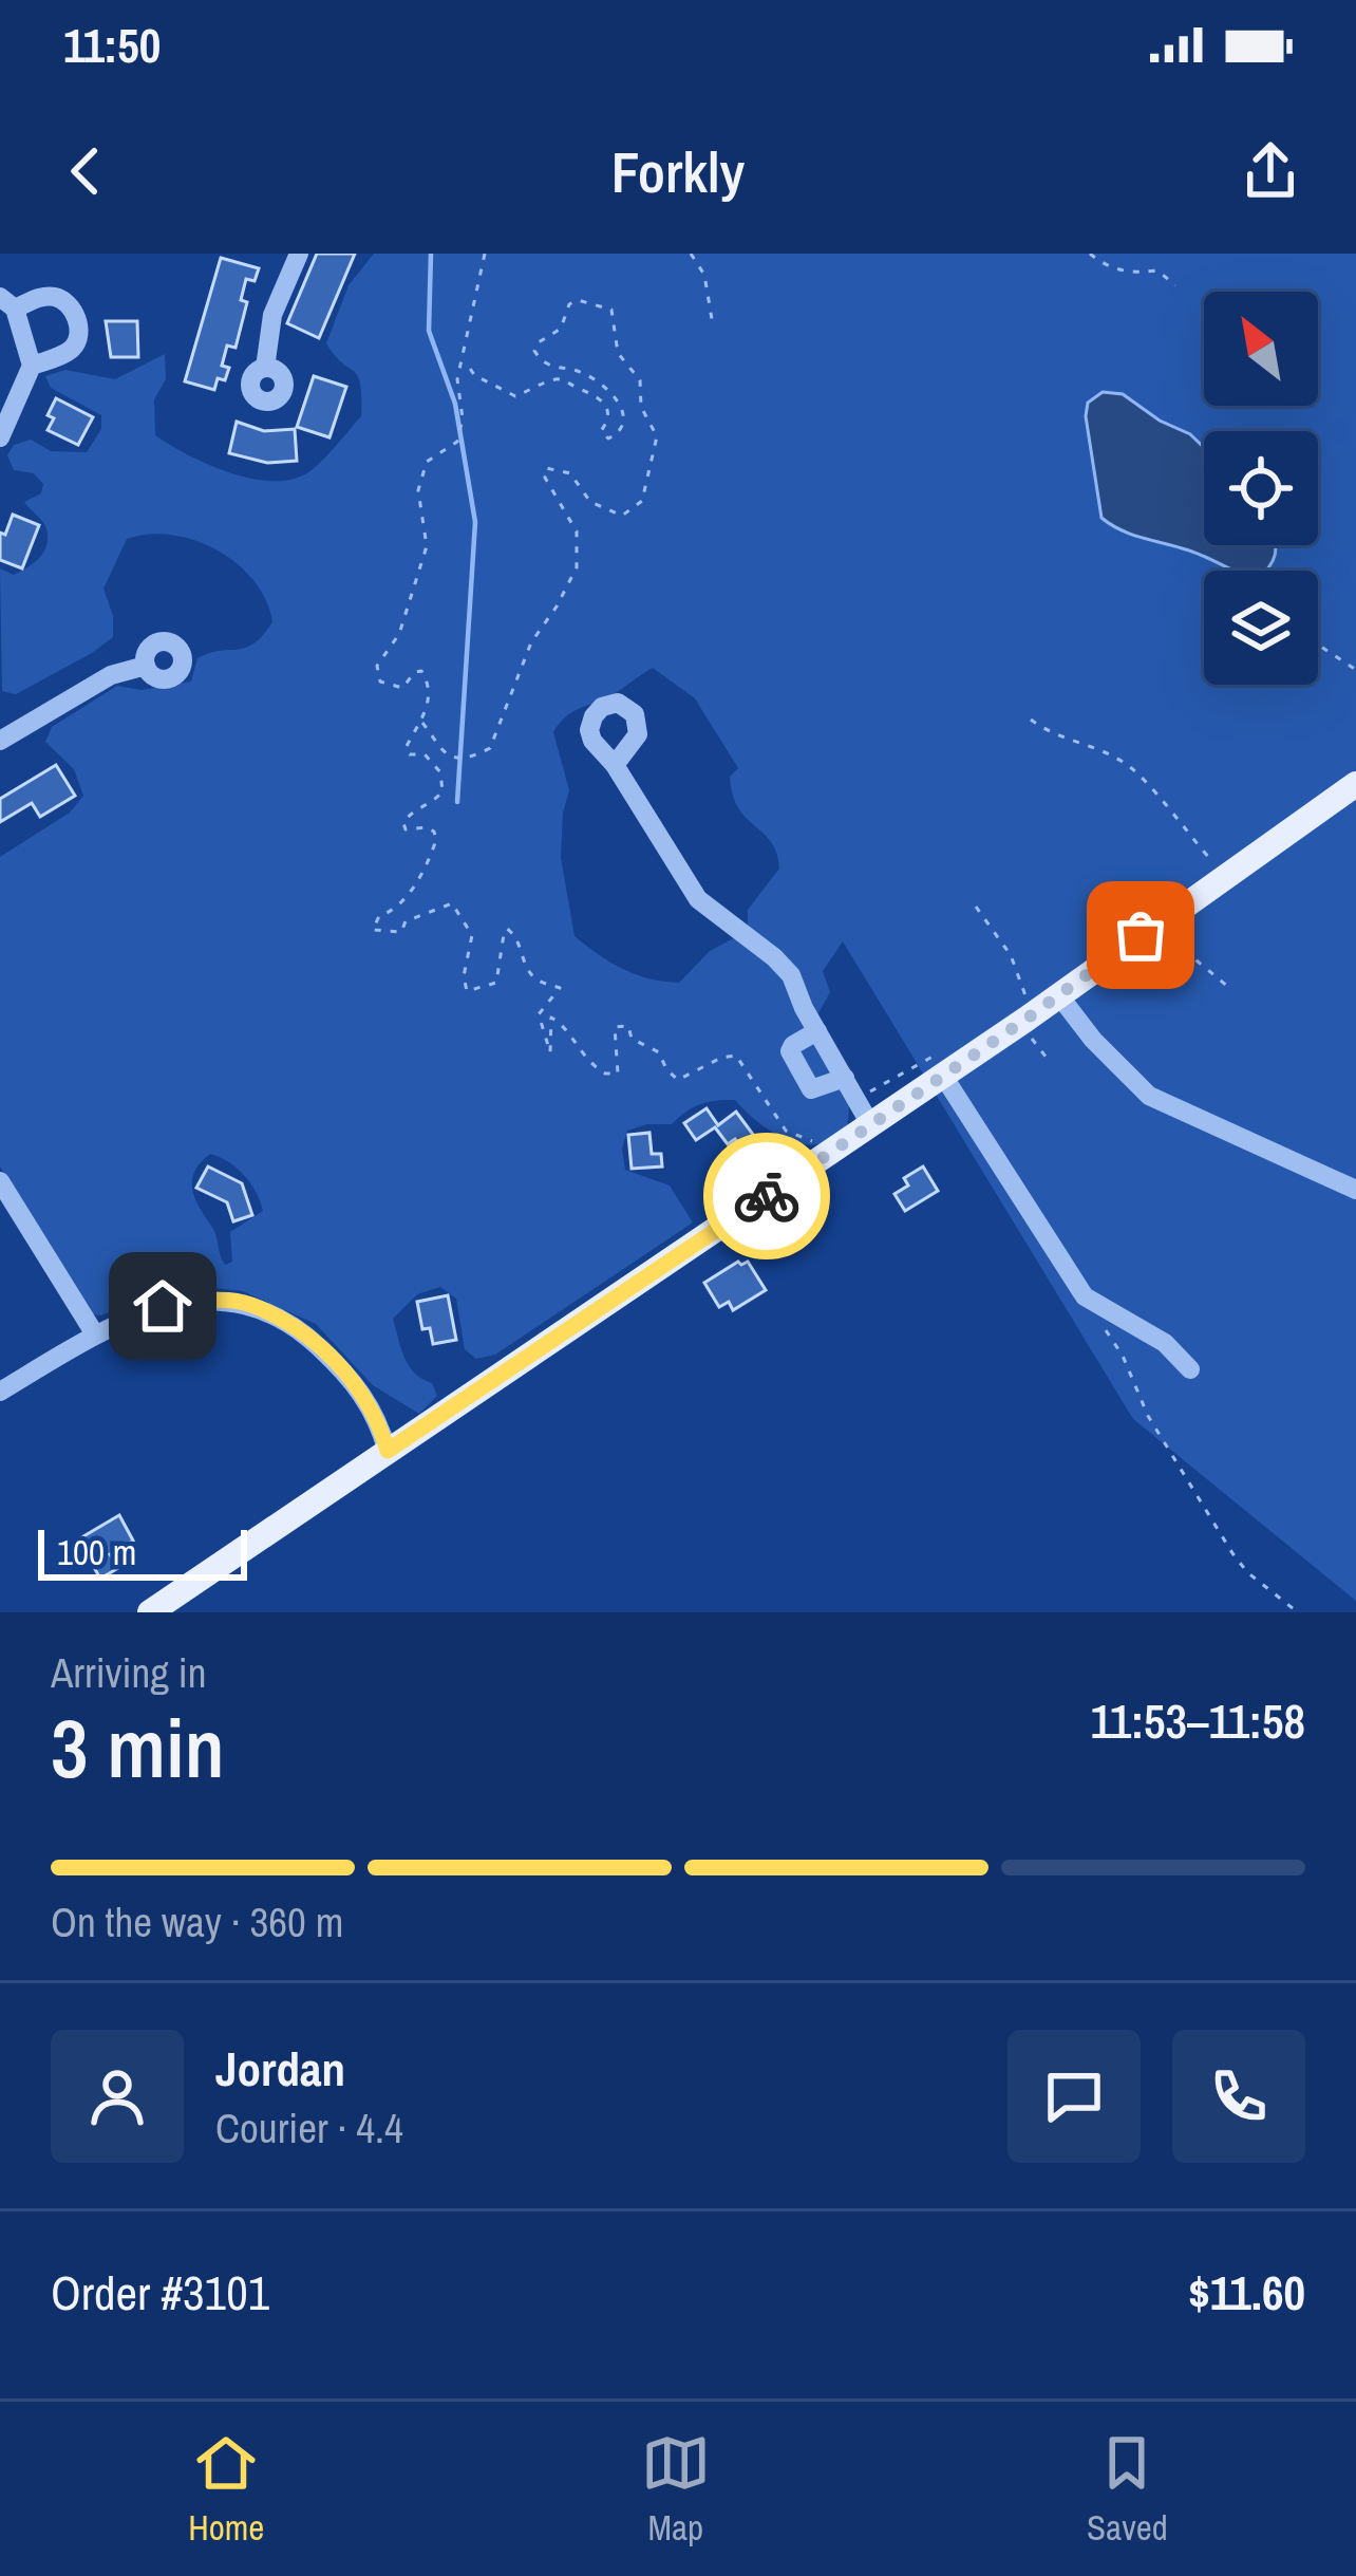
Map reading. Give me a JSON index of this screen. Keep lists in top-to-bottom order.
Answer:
{
  "scale_bar": "100 m",
  "north": "top left",
  "page": {
    "status": "11:50",
    "header": "Forkly",
    "scale": "100 m",
    "heading": ["3 min", "Arriving in", "11:53–11:58"],
    "panel": [
      "Jordan",
      "Courier · 4.4",
      "Order #3101",
      "$11.60"
    ],
    "bar": "On the way · 360 m",
    "tabs": ["Home", "Map", "Saved"]
  }
}
